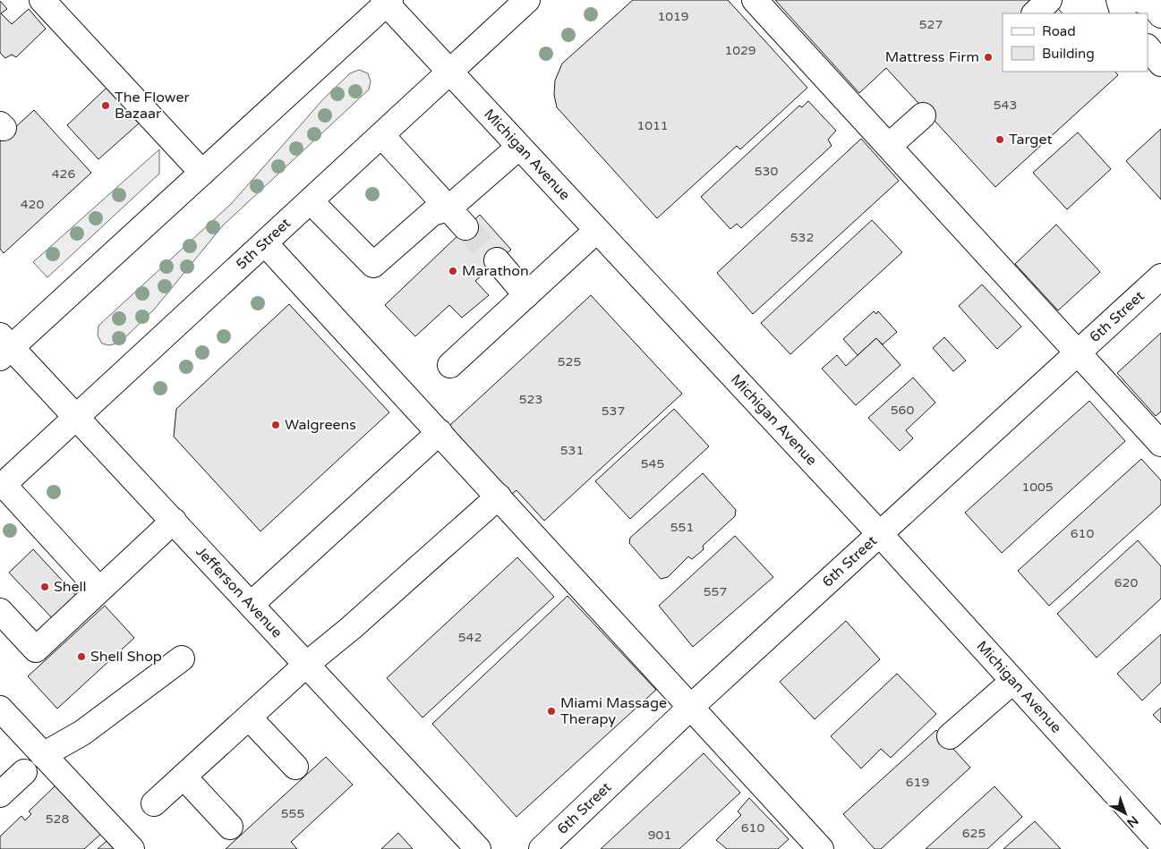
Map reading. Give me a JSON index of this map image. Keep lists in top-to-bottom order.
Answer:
{
  "streets": {
    "street": [
      "Michigan Avenue",
      "5th Street",
      "6th Street",
      "Jefferson Avenue"
    ]
  },
  "crossings": [
    ["Michigan Avenue", "5th Street"],
    ["Michigan Avenue", "6th Street"],
    ["5th Street", "Jefferson Avenue"]
  ],
  "places": [
    "Mattress Firm",
    "The Flower Bazaar",
    "Target",
    "Marathon",
    "Walgreens",
    "Shell",
    "Shell Shop",
    "Miami Massage Therapy"
  ],
  "house_numbers": [
    "1019",
    "527",
    "1029",
    "543",
    "1011",
    "530",
    "426",
    "420",
    "532",
    "525",
    "523",
    "560",
    "537",
    "531",
    "545",
    "1005",
    "551",
    "610",
    "620",
    "557",
    "542",
    "619",
    "555",
    "528",
    "610",
    "625",
    "901"
  ],
  "legend": ["Road", "Building"],
  "north": "bottom right"
}
